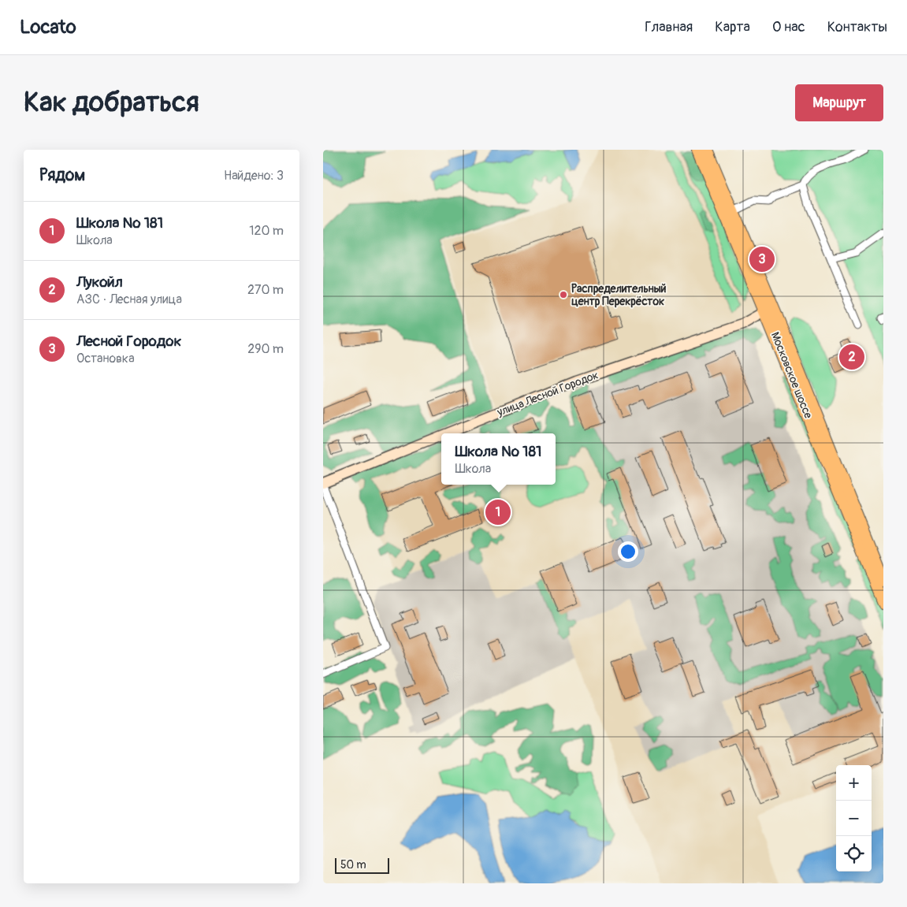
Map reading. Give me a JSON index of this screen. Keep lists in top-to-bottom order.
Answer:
{
  "streets": {
    "main road": ["Московское шоссе"],
    "street": ["улица Лесной Городок"]
  },
  "crossings": [
    ["Московское шоссе", "улица Лесной Городок"]
  ],
  "places": ["Распределительный центр Перекрёсток"],
  "scale_bar": "50 m",
  "page": {
    "header": "Locato",
    "nav": [
      "Главная",
      "Карта",
      "О нас",
      "Контакты"
    ],
    "buttons": "Маршрут",
    "title": "Как добраться",
    "heading": ["Рядом", "Найдено: 3"],
    "list": [
      {
        "mark": "1",
        "name": "Школа № 181",
        "note": "Школа",
        "value": "120 m"
      },
      {
        "mark": "2",
        "name": "Лукойл",
        "note": "АЗС · Лесная улица",
        "value": "270 m"
      },
      {
        "mark": "3",
        "name": "Лесной Городок",
        "note": "Остановка",
        "value": "290 m"
      }
    ],
    "pins": ["3", "2", "1"],
    "popup": ["Школа № 181", "Школа"],
    "map_buttons": ["+", "−"],
    "scale": "50 m"
  }
}
